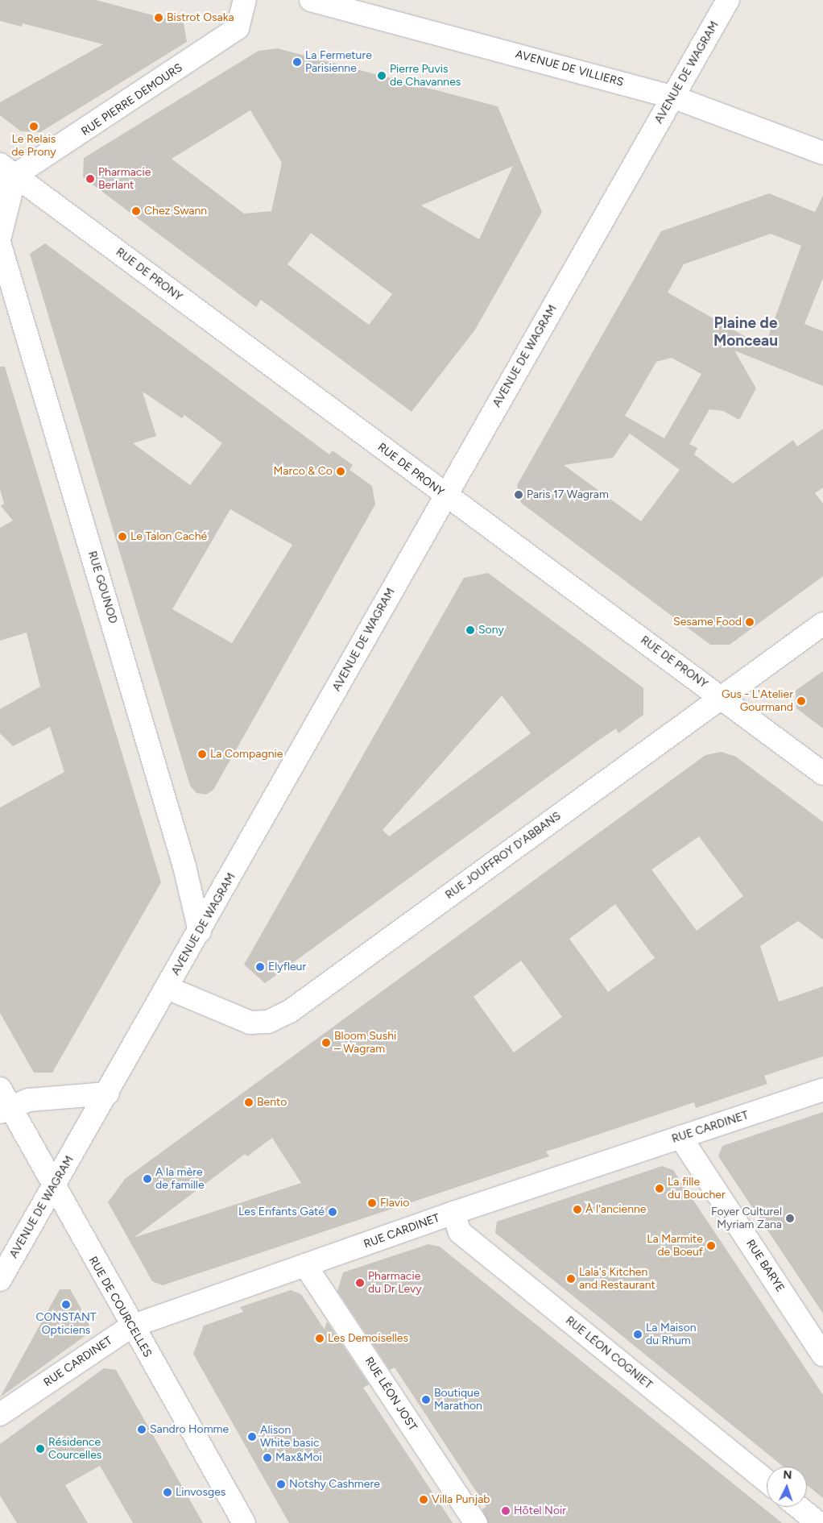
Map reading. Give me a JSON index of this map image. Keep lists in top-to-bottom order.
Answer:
{
  "streets": {
    "street": [
      "AVENUE DE VILLIERS",
      "AVENUE DE WAGRAM",
      "RUE PIERRE DEMOURS",
      "RUE DE PRONY",
      "RUE GOUNOD",
      "RUE JOUFFROY D'ABBANS",
      "RUE CARDINET",
      "RUE BARYE",
      "RUE DE COURCELLES",
      "RUE LÉON COGNIET",
      "RUE LÉON JOST"
    ]
  },
  "crossings": [
    ["AVENUE DE VILLIERS", "AVENUE DE WAGRAM"],
    ["AVENUE DE WAGRAM", "RUE DE PRONY"],
    ["AVENUE DE WAGRAM", "RUE GOUNOD"],
    ["AVENUE DE WAGRAM", "RUE JOUFFROY D'ABBANS"],
    ["AVENUE DE WAGRAM", "RUE DE COURCELLES"],
    ["RUE PIERRE DEMOURS", "RUE DE PRONY"],
    ["RUE DE PRONY", "RUE JOUFFROY D'ABBANS"],
    ["RUE CARDINET", "RUE BARYE"],
    ["RUE CARDINET", "RUE DE COURCELLES"],
    ["RUE CARDINET", "RUE LÉON COGNIET"],
    ["RUE CARDINET", "RUE LÉON JOST"]
  ],
  "districts": ["Plaine de Monceau"],
  "places": [
    "Bistrot Osaka",
    "La Fermeture Parisienne",
    "Pierre Puvis de Chavannes",
    "Le Relais de Prony",
    "Pharmacie Berlant",
    "Chez Swann",
    "Marco & Co",
    "Paris 17 Wagram",
    "Le Talon Caché",
    "Sesame Food",
    "Sony",
    "Gus - L'Atelier Gourmand",
    "La Compagnie",
    "Elyfleur",
    "Bloom Sushi – Wagram",
    "Bento",
    "A la mère de famille",
    "La fille du Boucher",
    "Flavio",
    "À l'ancienne",
    "Les Enfants Gaté",
    "Foyer Culturel Myriam Zana",
    "La Marmite de Boeuf",
    "Lala's Kitchen and Restaurant",
    "Pharmacie du Dr Levy",
    "CONSTANT Opticiens",
    "La Maison du Rhum",
    "Les Demoiselles",
    "Boutique Marathon",
    "Sandro Homme",
    "Alison White basic",
    "Résidence Courcelles",
    "Max&Moi",
    "Notshy Cashmere",
    "Linvosges",
    "Villa Punjab",
    "Hôtel Noir"
  ],
  "north": "top"
}
